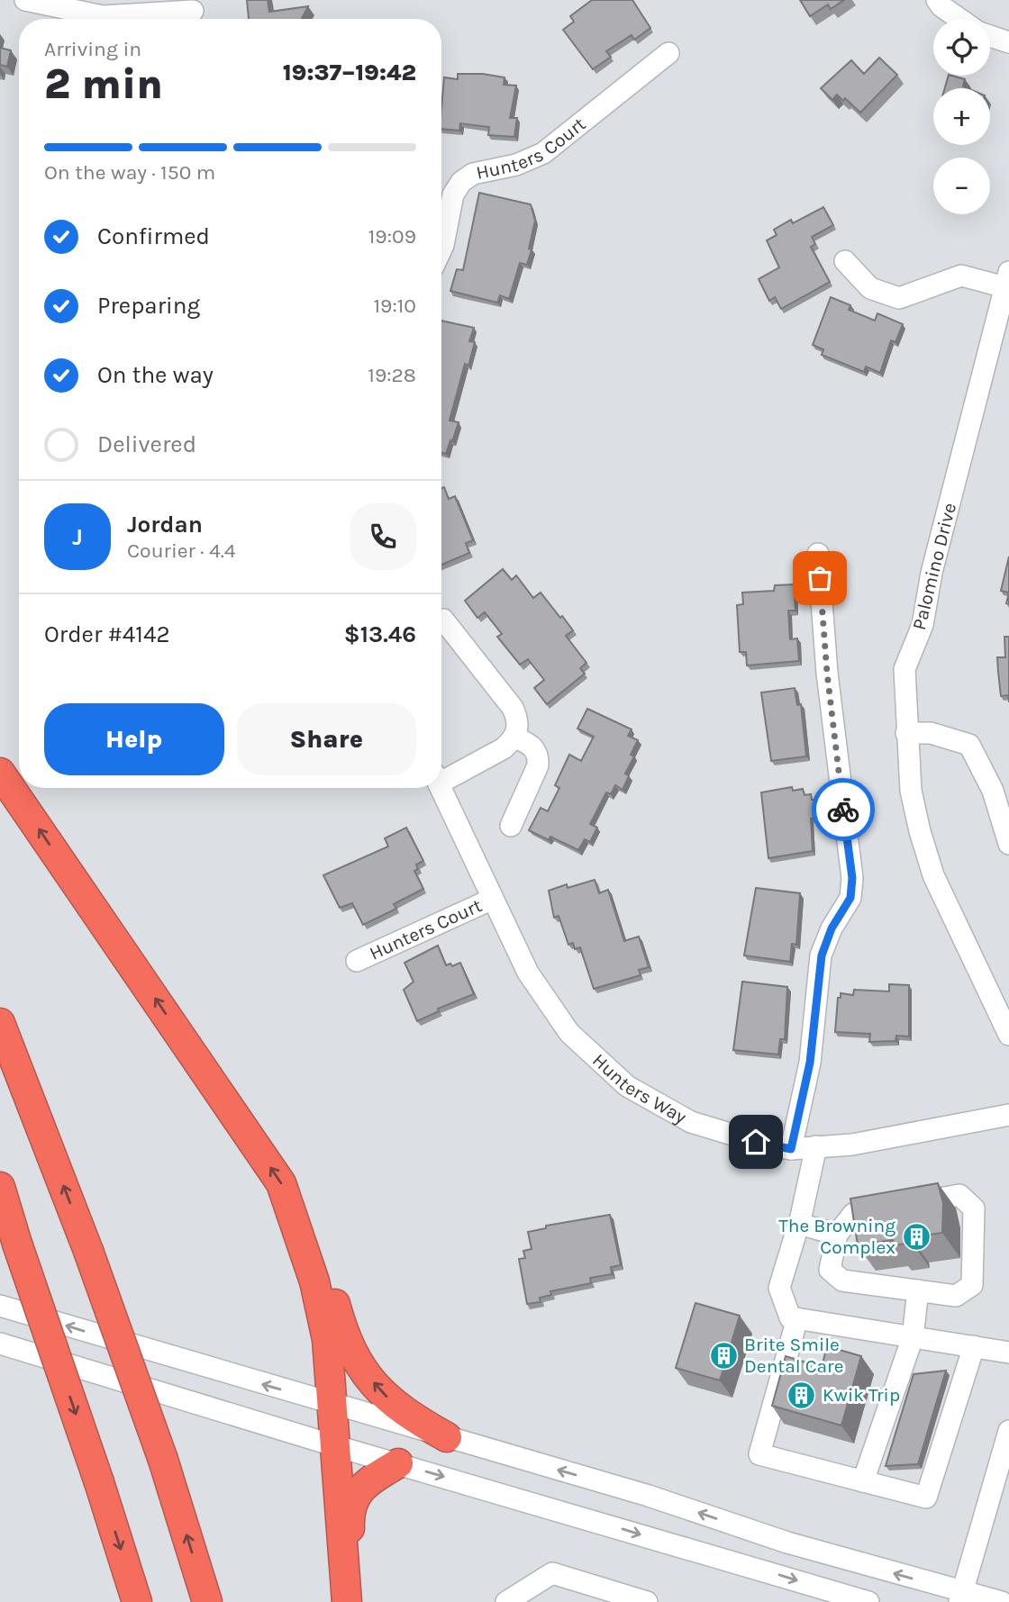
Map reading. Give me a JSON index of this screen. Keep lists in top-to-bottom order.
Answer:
{
  "streets": {
    "street": ["Hunters Court", "Palomino Drive", "Hunters Way"]
  },
  "crossings": [
    ["Hunters Court", "Hunters Way"]
  ],
  "places": {
    "building": ["The Browning Complex", "Brite Smile Dental Care", "Kwik Trip"]
  },
  "page": {
    "map_buttons": ["+", "−"],
    "heading": ["2 min", "Arriving in", "19:37–19:42"],
    "panel": [
      "Jordan",
      "Courier · 4.4",
      "Order #4142",
      "$13.46"
    ],
    "bar": "On the way · 150 m",
    "list": [
      ["Confirmed", "19:09"],
      ["Preparing", "19:10"],
      ["On the way", "19:28"],
      "Delivered"
    ],
    "round": "J",
    "buttons": ["Help", "Share"]
  }
}
